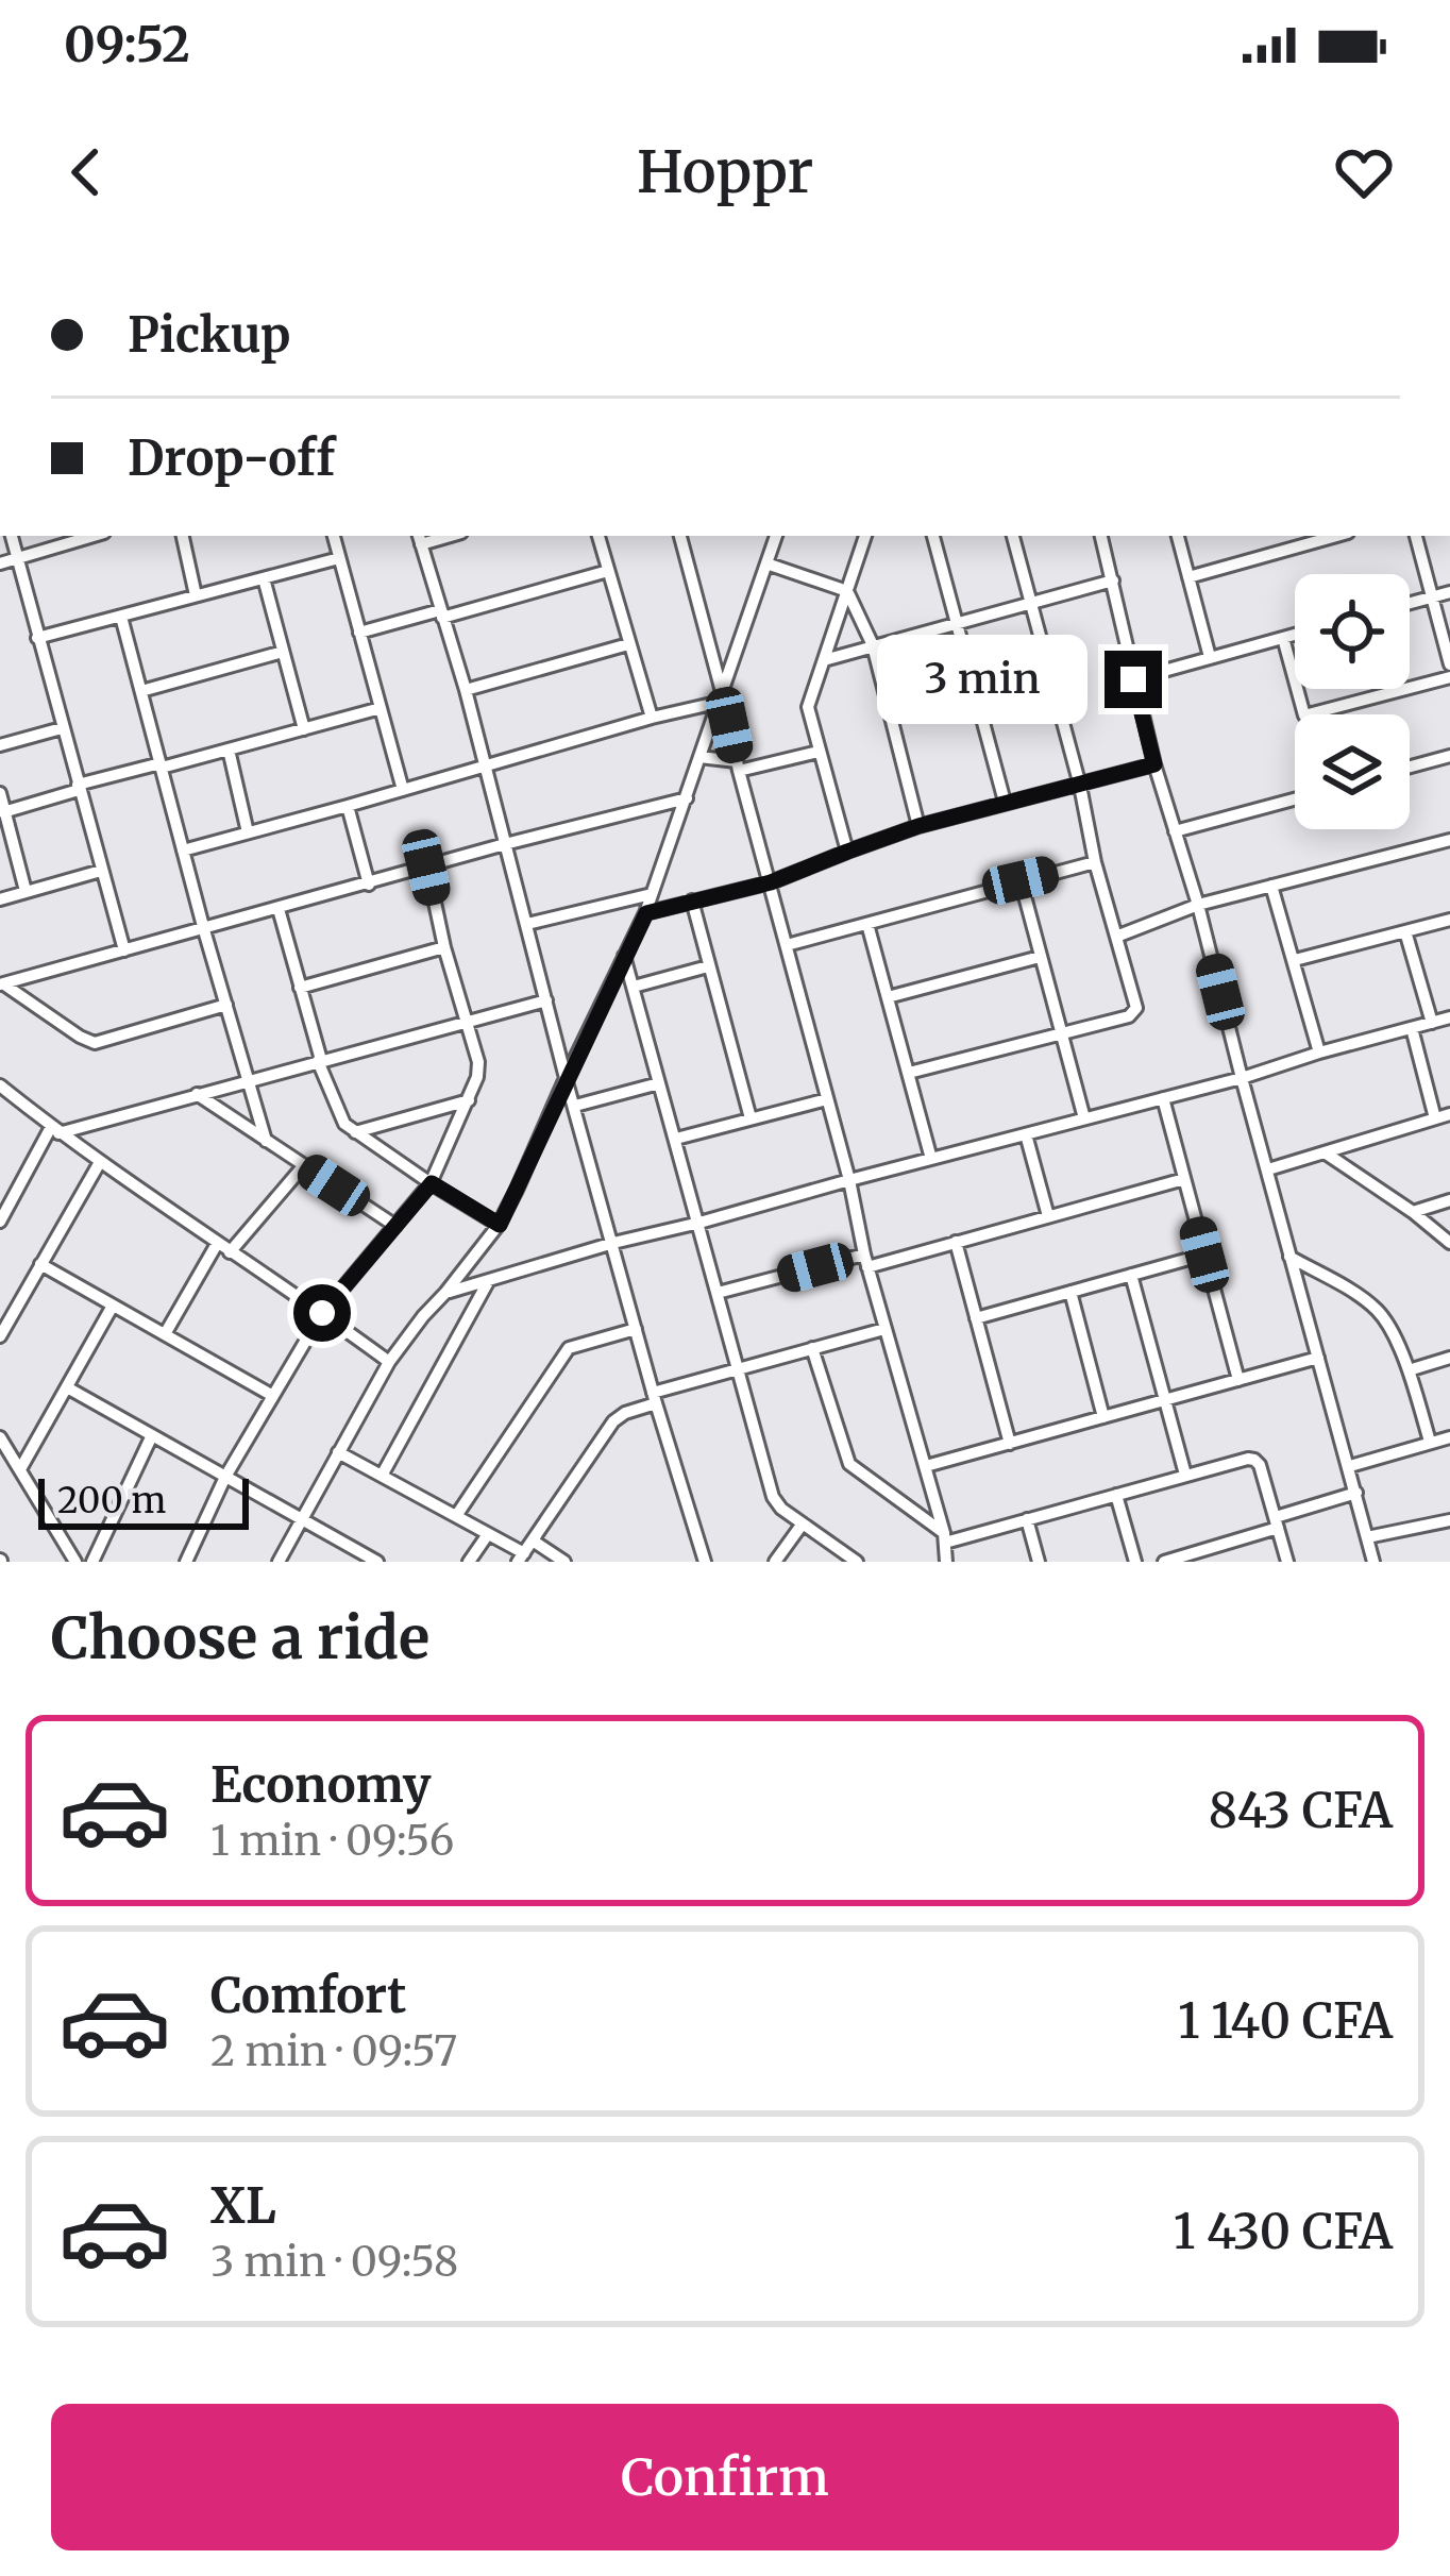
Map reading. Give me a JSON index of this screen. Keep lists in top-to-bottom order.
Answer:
{
  "scale_bar": "200 m",
  "page": {
    "status": "09:52",
    "header": "Hoppr",
    "banner": ["Pickup", "Drop-off"],
    "bubble": "3 min",
    "scale": "200 m",
    "heading": "Choose a ride",
    "list": [
      {
        "name": "Economy",
        "note": "1 min · 09:56",
        "value": "843 CFA"
      },
      {
        "name": "Comfort",
        "note": "2 min · 09:57",
        "value": "1 140 CFA"
      },
      {
        "name": "XL",
        "note": "3 min · 09:58",
        "value": "1 430 CFA"
      }
    ],
    "buttons": "Confirm"
  }
}
